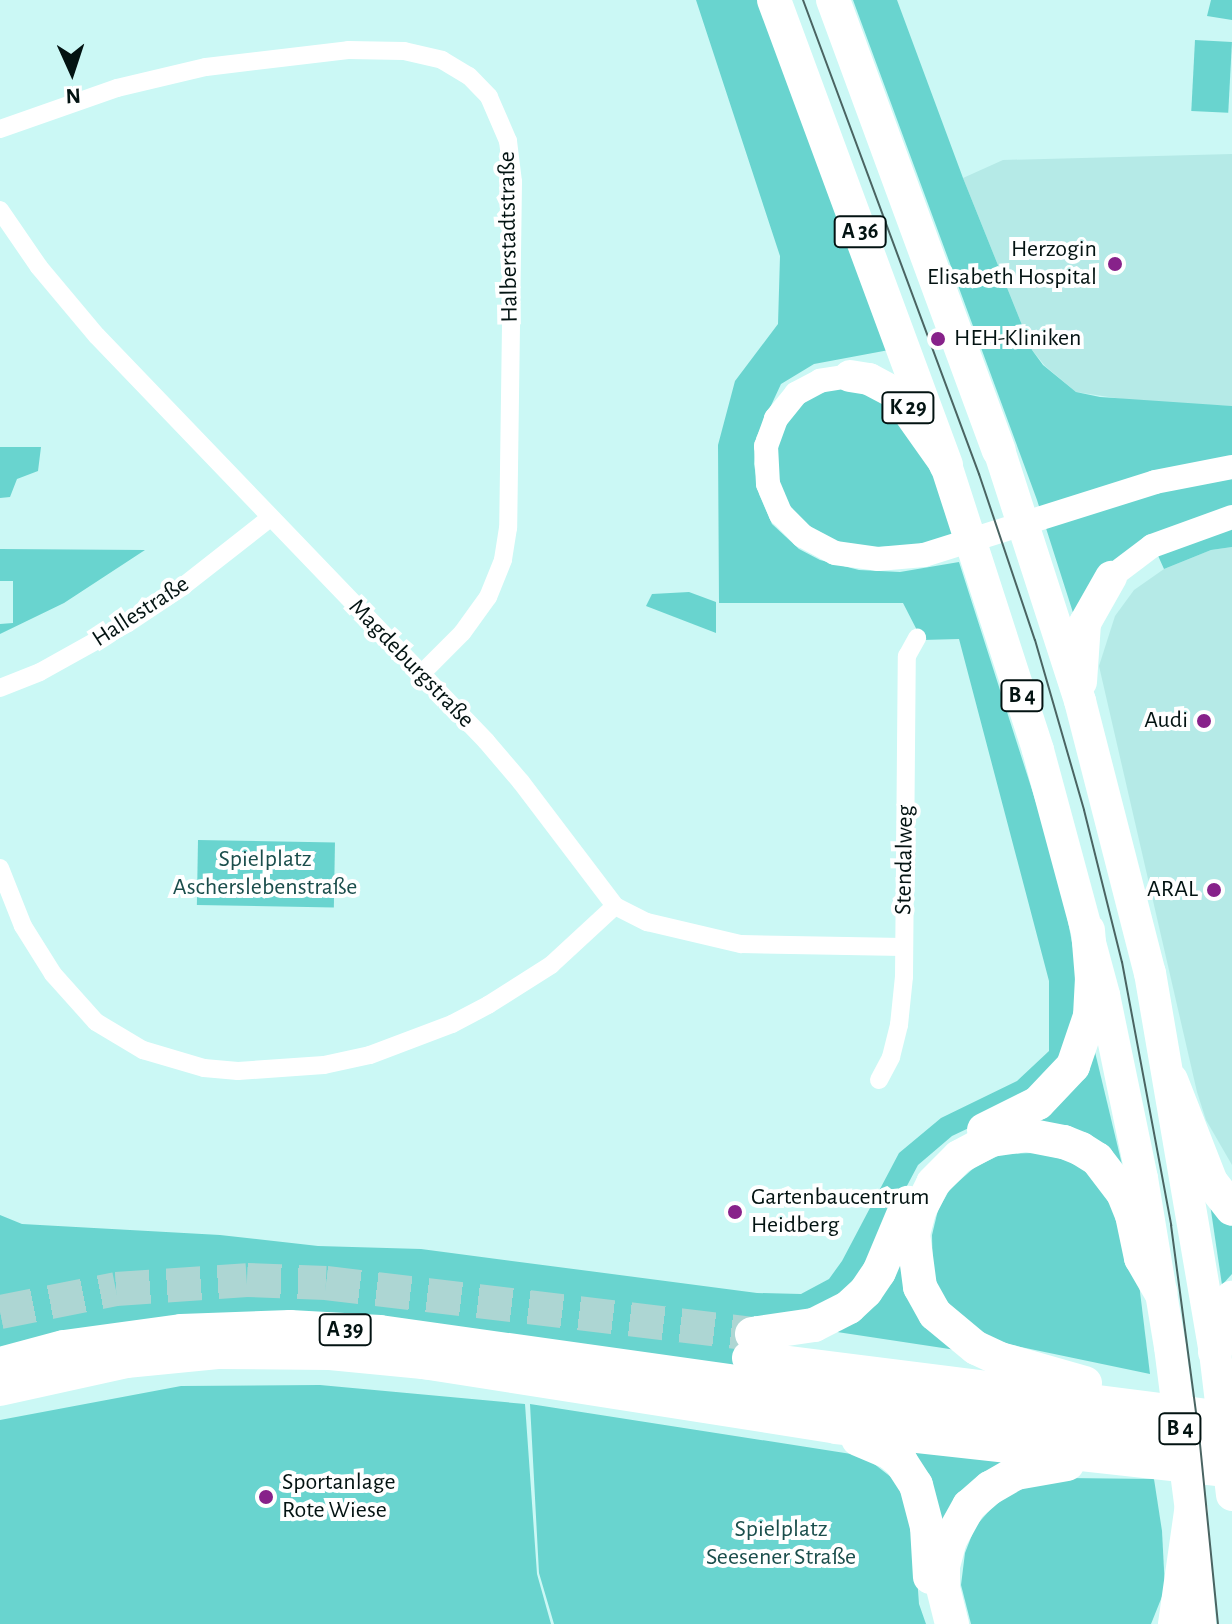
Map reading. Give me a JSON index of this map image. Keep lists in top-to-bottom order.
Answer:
{
  "streets": {
    "highway": [
      "A 36",
      "K 29",
      "B 4",
      "A 39"
    ],
    "street": [
      "Halberstadtstraße",
      "Hallestraße",
      "Magdeburgstraße",
      "Stendalweg"
    ]
  },
  "crossings": [
    ["A 36", "K 29"],
    ["A 36", "B 4"],
    ["Halberstadtstraße", "Magdeburgstraße"],
    ["K 29", "B 4"],
    ["Hallestraße", "Magdeburgstraße"],
    ["Magdeburgstraße", "Stendalweg"]
  ],
  "parks": ["Spielplatz Ascherslebenstraße", "Spielplatz Seesener Straße"],
  "places": [
    "Herzogin Elisabeth Hospital",
    "HEH-Kliniken",
    "Audi",
    "ARAL",
    "Gartenbaucentrum Heidberg",
    "Sportanlage Rote Wiese"
  ],
  "north": "bottom"
}
